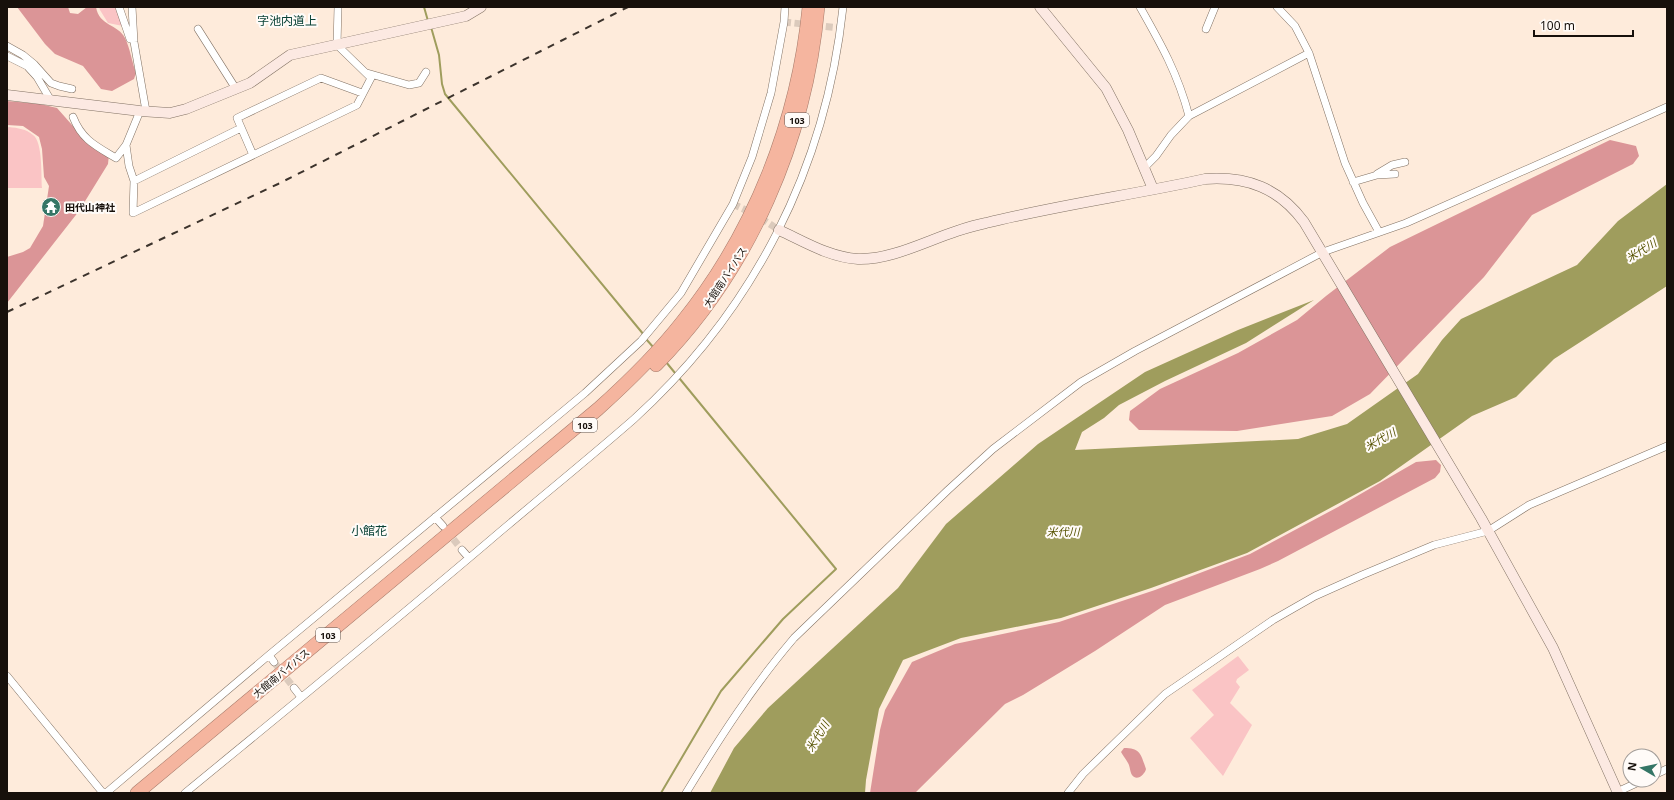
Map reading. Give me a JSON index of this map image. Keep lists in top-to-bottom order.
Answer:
{
  "streets": {
    "highway": ["103", "大館南バイパス"]
  },
  "districts": ["字池内道上", "小館花"],
  "water": ["米代川"],
  "places": {
    "temple": ["田代山神社"]
  },
  "scale_bar": "100 m",
  "north": "left"
}
